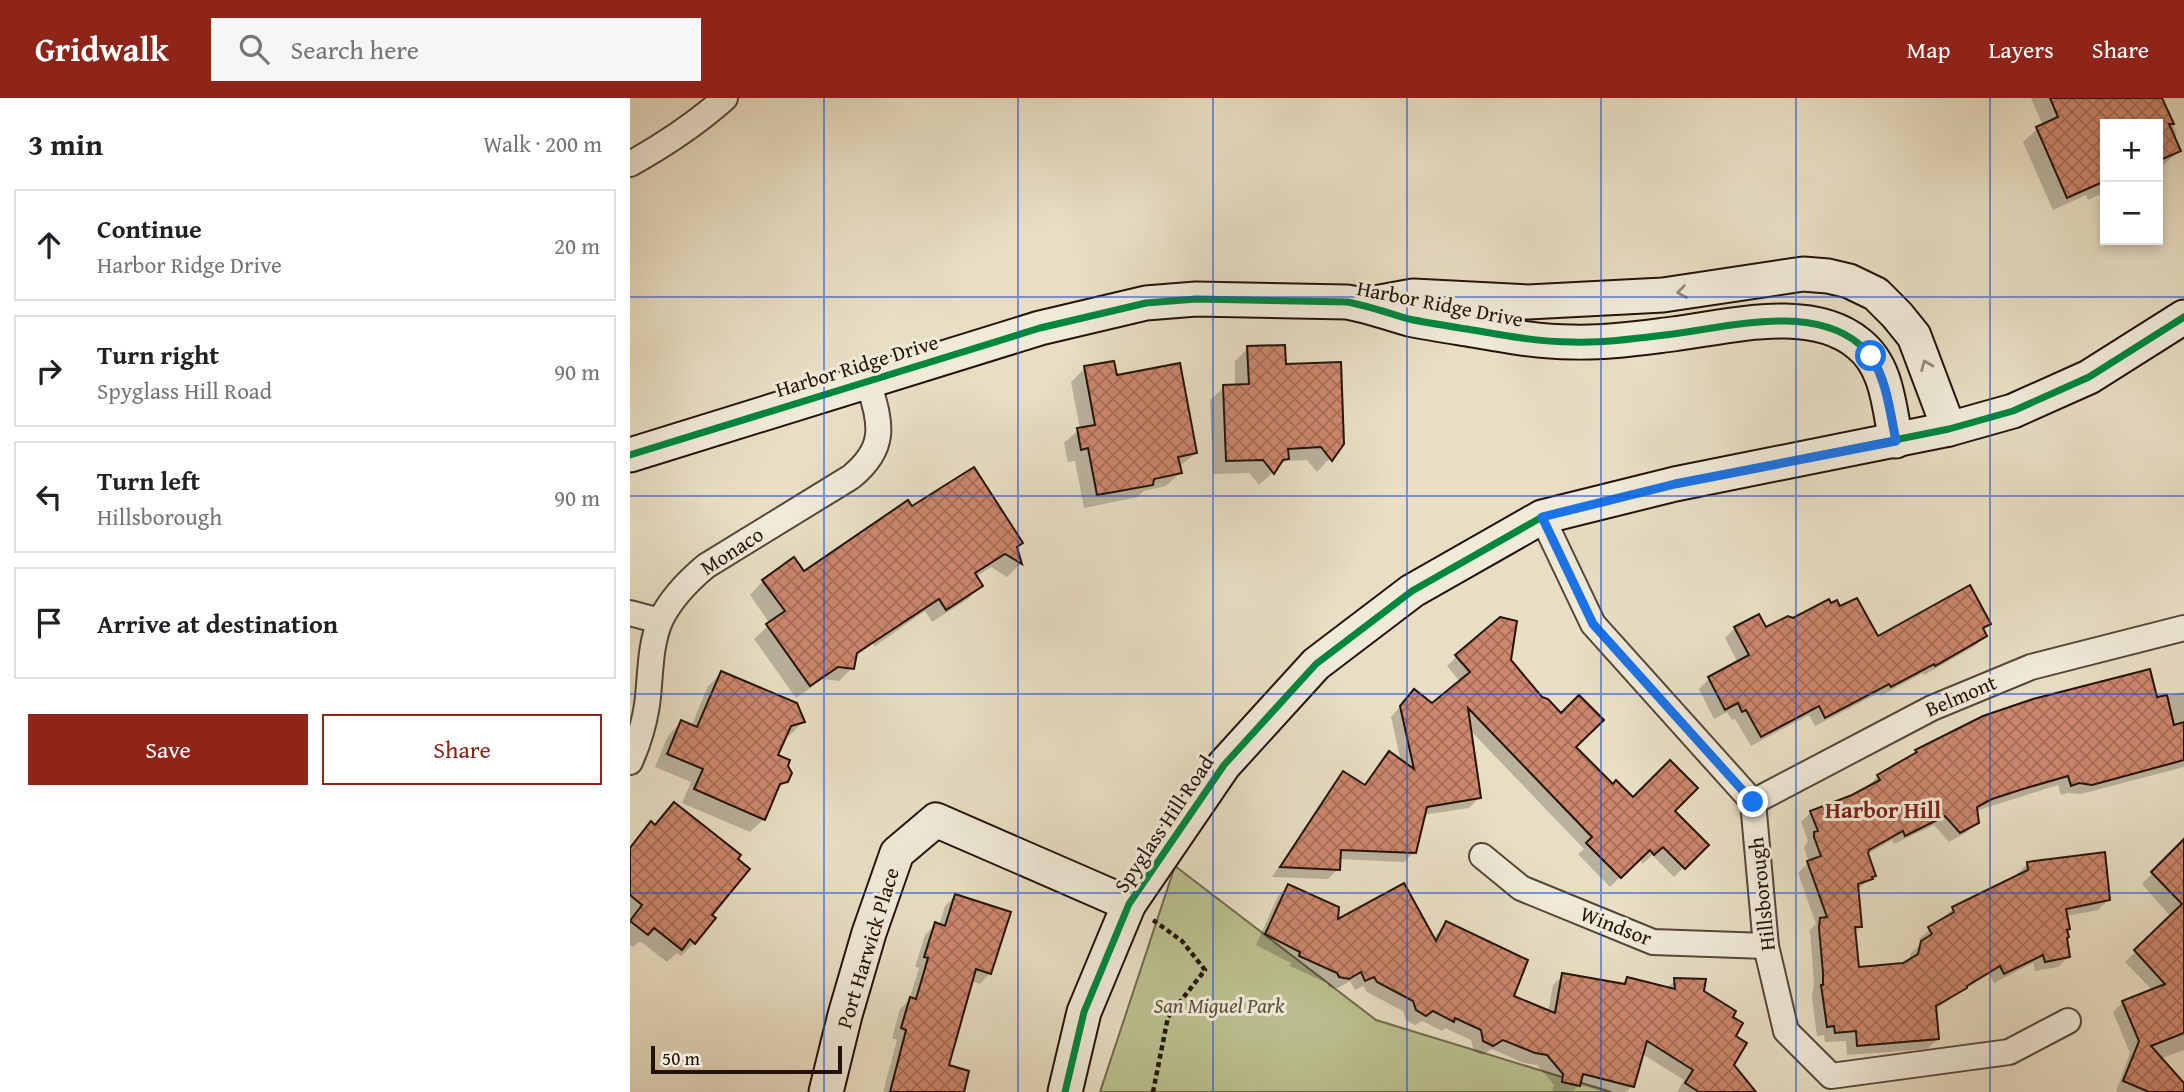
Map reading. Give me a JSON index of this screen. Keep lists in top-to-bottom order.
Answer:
{
  "streets": {
    "street": [
      "Harbor Ridge Drive",
      "Monaco",
      "Belmont",
      "Spyglass Hill Road",
      "Hillsborough",
      "Windsor",
      "Port Harwick Place"
    ]
  },
  "crossings": [
    ["Harbor Ridge Drive", "Monaco"],
    ["Harbor Ridge Drive", "Spyglass Hill Road"],
    ["Belmont", "Hillsborough"],
    ["Spyglass Hill Road", "Port Harwick Place"],
    ["Hillsborough", "Windsor"]
  ],
  "districts": ["Harbor Hill"],
  "parks": ["San Miguel Park"],
  "scale_bar": "50 m",
  "page": {
    "header": "Gridwalk",
    "search": "Search here",
    "nav": ["Map", "Layers", "Share"],
    "heading": ["3 min", "Walk · 200 m"],
    "map_buttons": ["+", "−"],
    "list": [
      ["Continue", "Harbor Ridge Drive", "20 m"],
      ["Turn right", "Spyglass Hill Road", "90 m"],
      ["Turn left", "Hillsborough", "90 m"],
      "Arrive at destination"
    ],
    "buttons": ["Save", "Share"],
    "scale": "50 m"
  }
}
